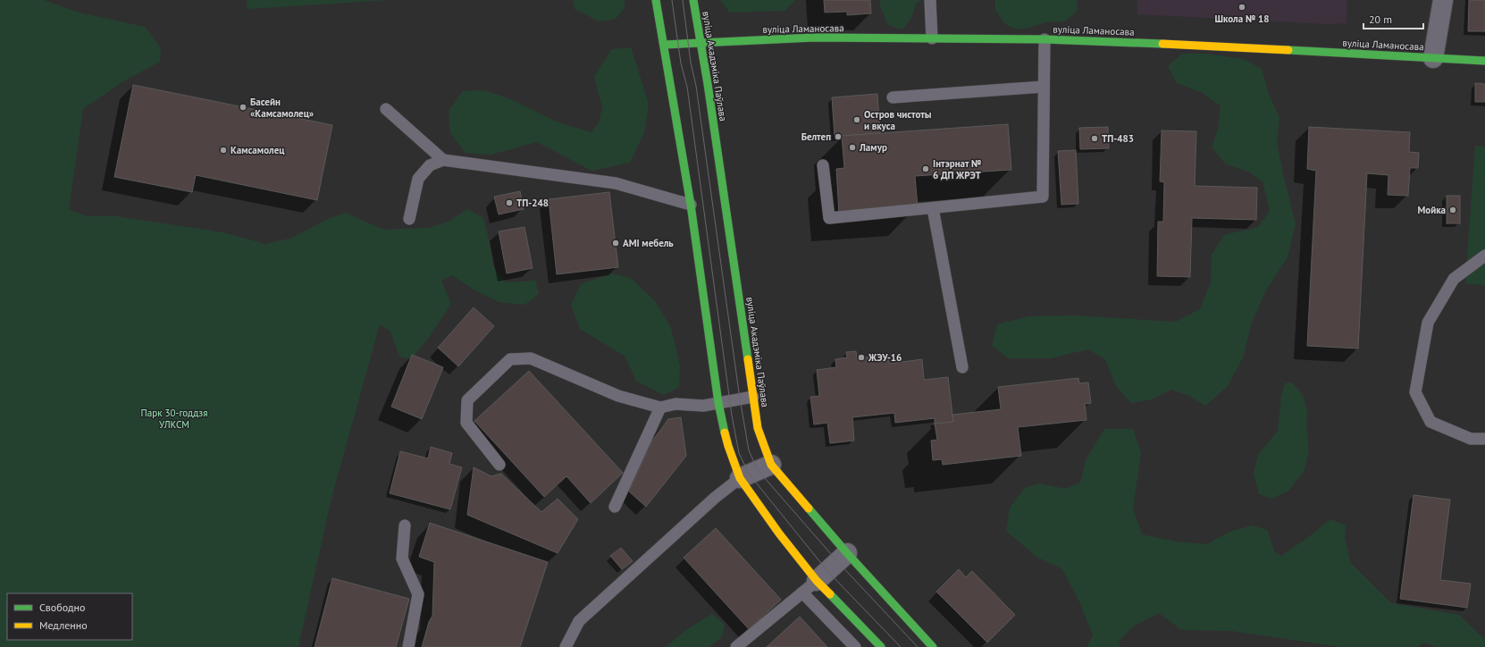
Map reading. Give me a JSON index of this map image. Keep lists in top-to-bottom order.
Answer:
{
  "streets": {
    "main road": ["вуліца Ламаносава", "вуліца Акадэміка Паўлава"]
  },
  "crossings": [
    ["вуліца Ламаносава", "вуліца Акадэміка Паўлава"]
  ],
  "parks": ["Парк 30-годдзя УЛКСМ"],
  "places": [
    "Школа № 18",
    "Басейн «Камсамолец»",
    "Остров чистоты и вкуса",
    "Белтеп",
    "ТП-483",
    "Ламур",
    "Камсамолец",
    "Інтэрнат № 6 ДП ЖРЭТ",
    "ТП-248",
    "Мойка",
    "AMI мебель",
    "ЖЭУ-16"
  ],
  "legend": ["Свободно", "Медленно"],
  "scale_bar": "20 m"
}
